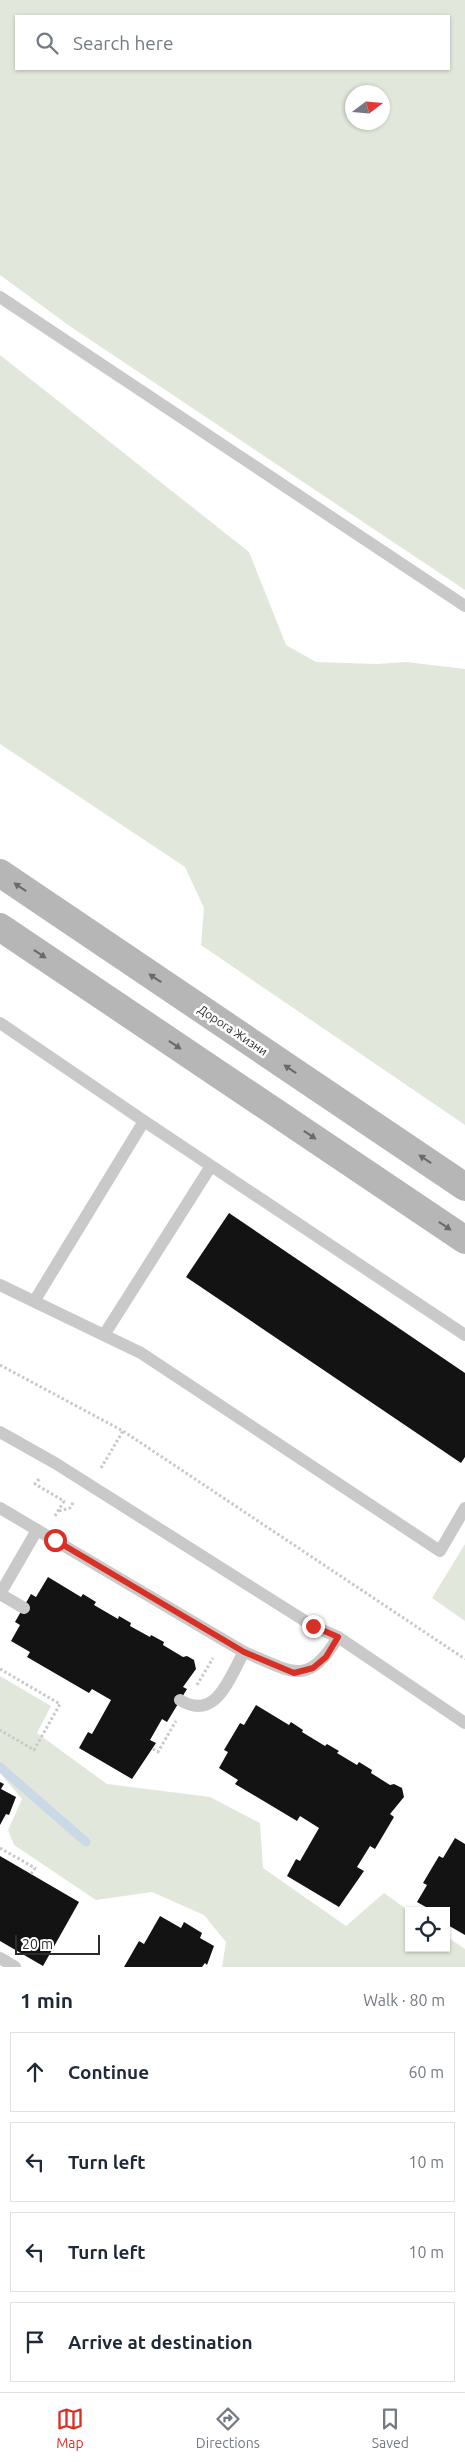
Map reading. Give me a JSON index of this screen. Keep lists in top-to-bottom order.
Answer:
{
  "streets": {
    "main road": ["Дорога Жизни"]
  },
  "scale_bar": "20 m",
  "north": "right",
  "page": {
    "search": "Search here",
    "scale": "20 m",
    "heading": ["1 min", "Walk · 80 m"],
    "list": [
      ["Continue", "60 m"],
      ["Turn left", "10 m"],
      ["Turn left", "10 m"],
      "Arrive at destination"
    ],
    "nav": ["Map", "Directions", "Saved"]
  }
}
